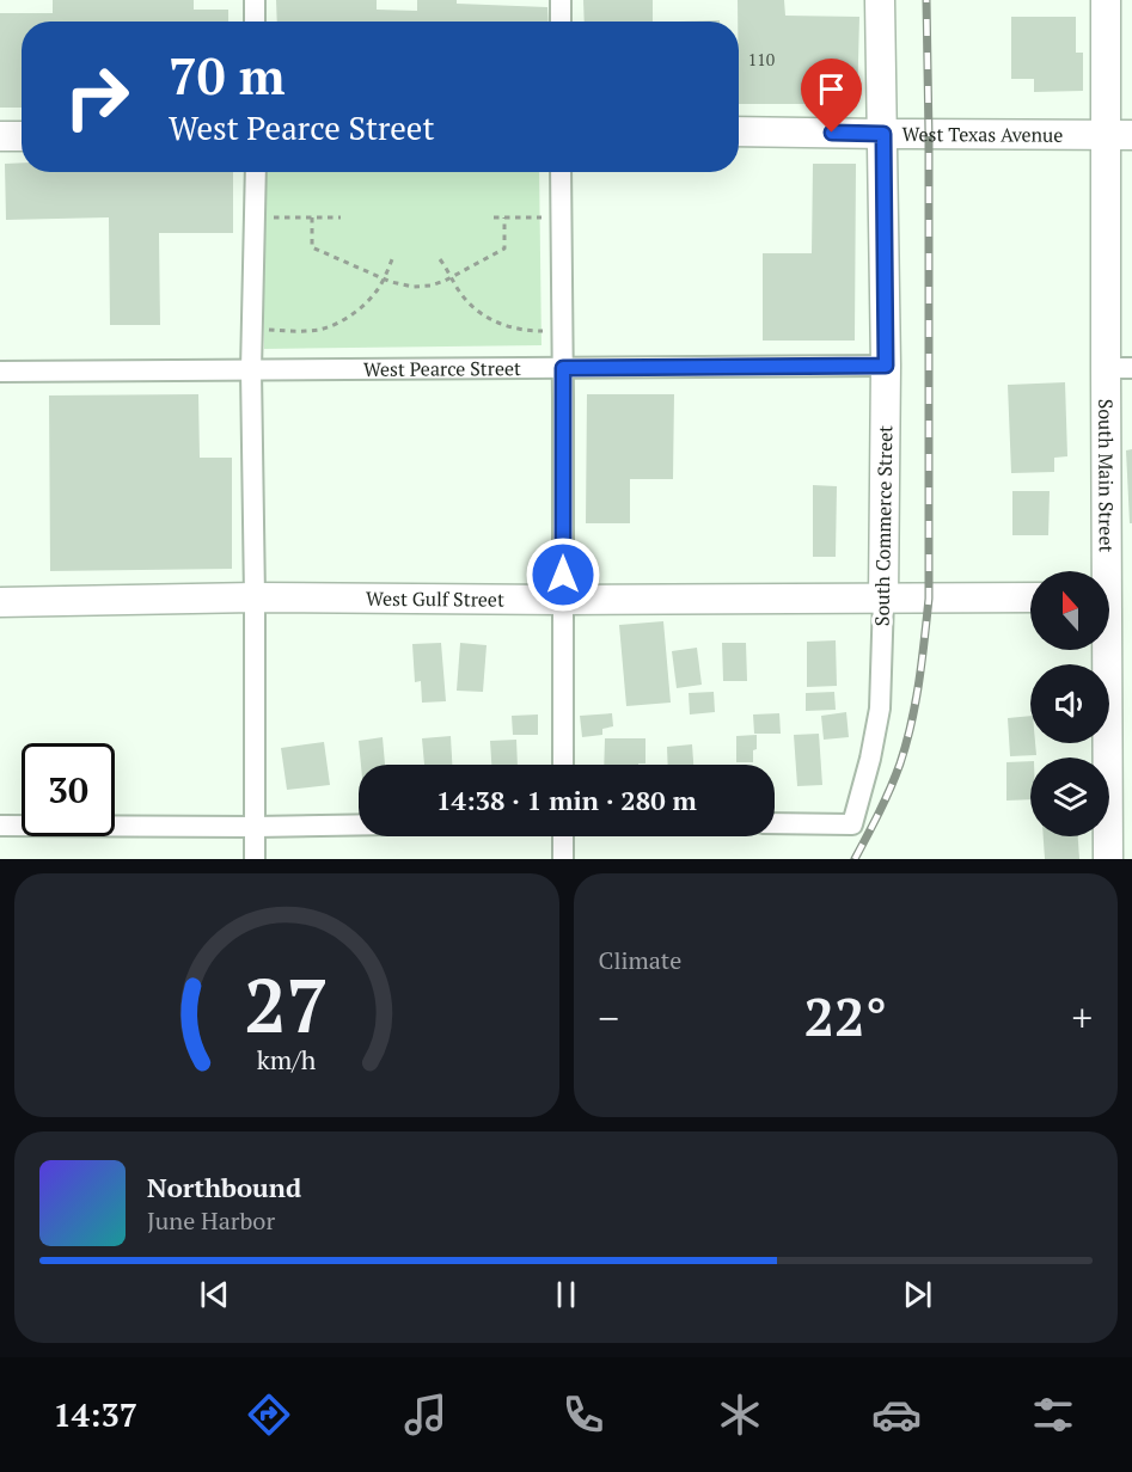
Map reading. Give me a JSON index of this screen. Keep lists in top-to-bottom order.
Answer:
{
  "streets": {
    "street": [
      "West Texas Avenue",
      "West Pearce Street",
      "South Main Street",
      "South Commerce Street",
      "West Gulf Street"
    ]
  },
  "crossings": [
    ["West Texas Avenue", "South Main Street"],
    ["West Texas Avenue", "South Commerce Street"],
    ["West Pearce Street", "South Commerce Street"],
    ["South Commerce Street", "West Gulf Street"]
  ],
  "house_numbers": ["110"],
  "north": "top",
  "page": {
    "turn": ["70 m", "West Pearce Street"],
    "limit": "30",
    "trip": "14:38 · 1 min · 280 m",
    "tile": "Climate",
    "heat": ["−", "22°", "+"],
    "song": ["Northbound", "June Harbor"],
    "tabs": "14:37",
    "gauge": ["27", "km/h"]
  }
}
